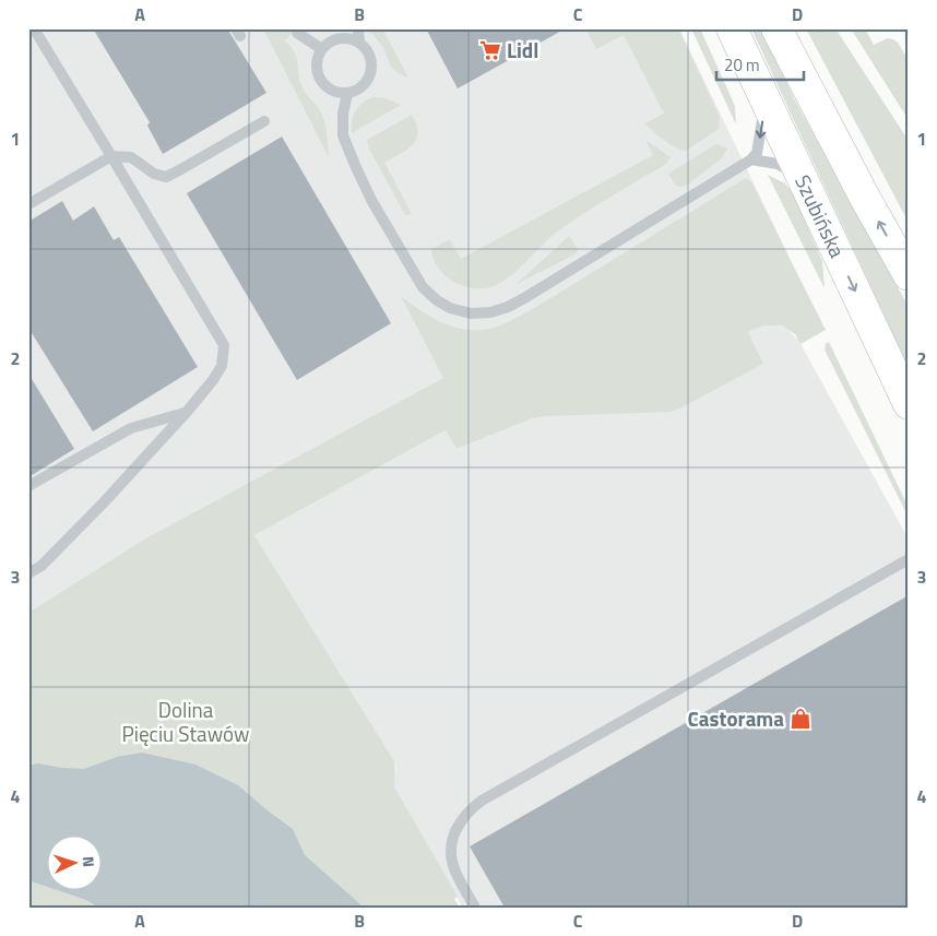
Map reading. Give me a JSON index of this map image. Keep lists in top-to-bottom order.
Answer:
{
  "streets": {
    "main road": ["Szubińska"]
  },
  "parks": ["Dolina Pięciu Stawów"],
  "places": {
    "supermarket": ["Lidl"],
    "shop": ["Castorama"]
  },
  "scale_bar": "20 m",
  "north": "right",
  "grid": {
    "columns": [
      "A",
      "B",
      "C",
      "D"
    ],
    "rows": [
      "1",
      "2",
      "3",
      "4"
    ]
  }
}
